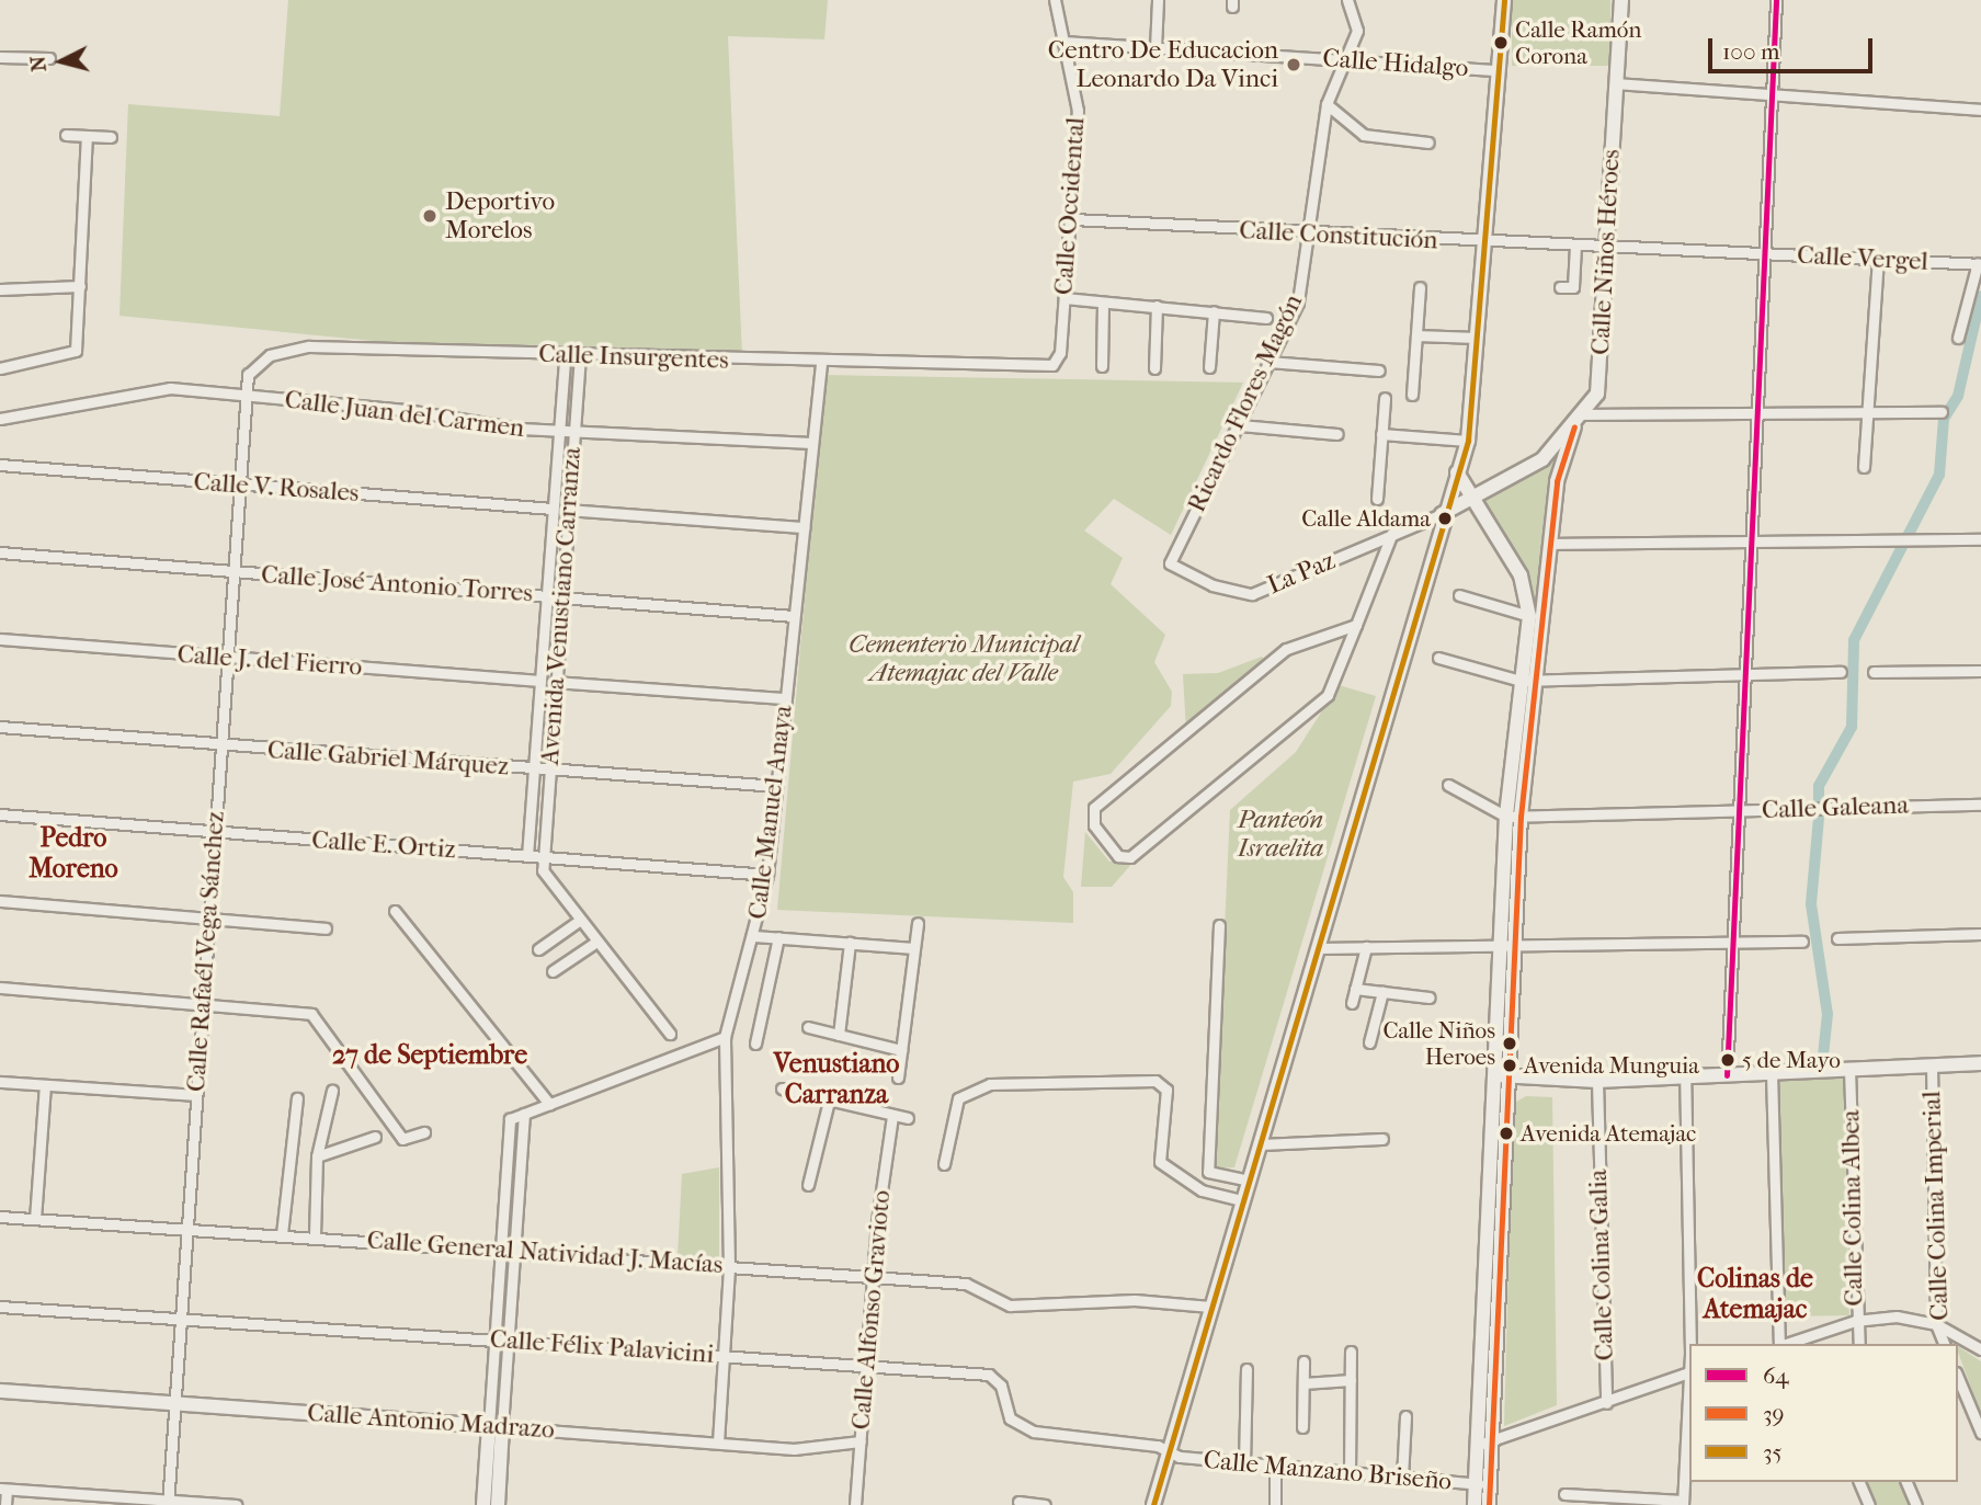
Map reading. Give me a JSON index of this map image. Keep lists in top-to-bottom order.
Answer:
{
  "streets": {
    "street": [
      "Calle Hidalgo",
      "Calle Occidental",
      "Calle Constitución",
      "Calle Niños Héroes",
      "Calle Vergel",
      "Calle Insurgentes",
      "Ricardo Flores Magón",
      "Calle Juan del Carmen",
      "Calle V. Rosales",
      "La Paz",
      "Calle José Antonio Torres",
      "Avenida Venustiano Carranza",
      "Calle J. del Fierro",
      "Calle Gabriel Márquez",
      "Calle Galeana",
      "Calle Manuel Anaya",
      "Calle E. Ortiz",
      "Calle Rafaél Vega Sánchez",
      "Calle Colina Imperial",
      "Calle Colina Albea",
      "Calle General Natividad J. Macías",
      "Calle Colina Galia",
      "Calle Alfonso Gravioto",
      "Calle Félix Palavicini",
      "Calle Antonio Madrazo",
      "Calle Manzano Briseño"
    ]
  },
  "crossings": [
    ["Calle Hidalgo", "Calle Occidental"],
    ["Calle Hidalgo", "Ricardo Flores Magón"],
    ["Calle Occidental", "Calle Constitución"],
    ["Calle Occidental", "Calle Insurgentes"],
    ["Calle Constitución", "Calle Niños Héroes"],
    ["Calle Constitución", "Calle Vergel"],
    ["Calle Constitución", "Ricardo Flores Magón"],
    ["Calle Niños Héroes", "Calle Vergel"],
    ["Calle Niños Héroes", "La Paz"],
    ["Calle Insurgentes", "Calle Juan del Carmen"],
    ["Calle Insurgentes", "Avenida Venustiano Carranza"],
    ["Calle Insurgentes", "Calle Manuel Anaya"],
    ["Calle Insurgentes", "Calle Rafaél Vega Sánchez"],
    ["Ricardo Flores Magón", "La Paz"],
    ["Calle Juan del Carmen", "Avenida Venustiano Carranza"],
    ["Calle Juan del Carmen", "Calle Manuel Anaya"],
    ["Calle Juan del Carmen", "Calle Rafaél Vega Sánchez"],
    ["Calle V. Rosales", "Avenida Venustiano Carranza"],
    ["Calle V. Rosales", "Calle Rafaél Vega Sánchez"],
    ["Calle José Antonio Torres", "Avenida Venustiano Carranza"],
    ["Calle José Antonio Torres", "Calle Manuel Anaya"],
    ["Calle José Antonio Torres", "Calle Rafaél Vega Sánchez"],
    ["Avenida Venustiano Carranza", "Calle J. del Fierro"],
    ["Avenida Venustiano Carranza", "Calle Gabriel Márquez"],
    ["Avenida Venustiano Carranza", "Calle E. Ortiz"],
    ["Calle J. del Fierro", "Calle Rafaél Vega Sánchez"],
    ["Calle Gabriel Márquez", "Calle Manuel Anaya"],
    ["Calle Gabriel Márquez", "Calle Rafaél Vega Sánchez"],
    ["Calle Manuel Anaya", "Calle E. Ortiz"],
    ["Calle Manuel Anaya", "Calle General Natividad J. Macías"],
    ["Calle Manuel Anaya", "Calle Félix Palavicini"],
    ["Calle Manuel Anaya", "Calle Antonio Madrazo"],
    ["Calle E. Ortiz", "Calle Rafaél Vega Sánchez"],
    ["Calle Rafaél Vega Sánchez", "Calle General Natividad J. Macías"],
    ["Calle Rafaél Vega Sánchez", "Calle Félix Palavicini"],
    ["Calle Rafaél Vega Sánchez", "Calle Antonio Madrazo"],
    ["Calle General Natividad J. Macías", "Calle Alfonso Gravioto"],
    ["Calle Alfonso Gravioto", "Calle Félix Palavicini"],
    ["Calle Alfonso Gravioto", "Calle Antonio Madrazo"],
    ["Calle Félix Palavicini", "Calle Manzano Briseño"]
  ],
  "districts": [
    "Pedro Moreno",
    "27 de Septiembre",
    "Venustiano Carranza",
    "Colinas de Atemajac"
  ],
  "parks": ["Cementerio Municipal Atemajac del Valle", "Panteón Israelita"],
  "places": [
    "Calle Ramón Corona",
    "Centro De Educacion Leonardo Da Vinci",
    "Deportivo Morelos",
    "Calle Aldama",
    "Calle Niños Heroes",
    "5 de Mayo",
    "Avenida Munguia",
    "Avenida Atemajac"
  ],
  "lines": ["transit line 64", "transit line 35", "transit line 39"],
  "legend": ["64", "39", "35"],
  "scale_bar": "100 m",
  "north": "left"
}
